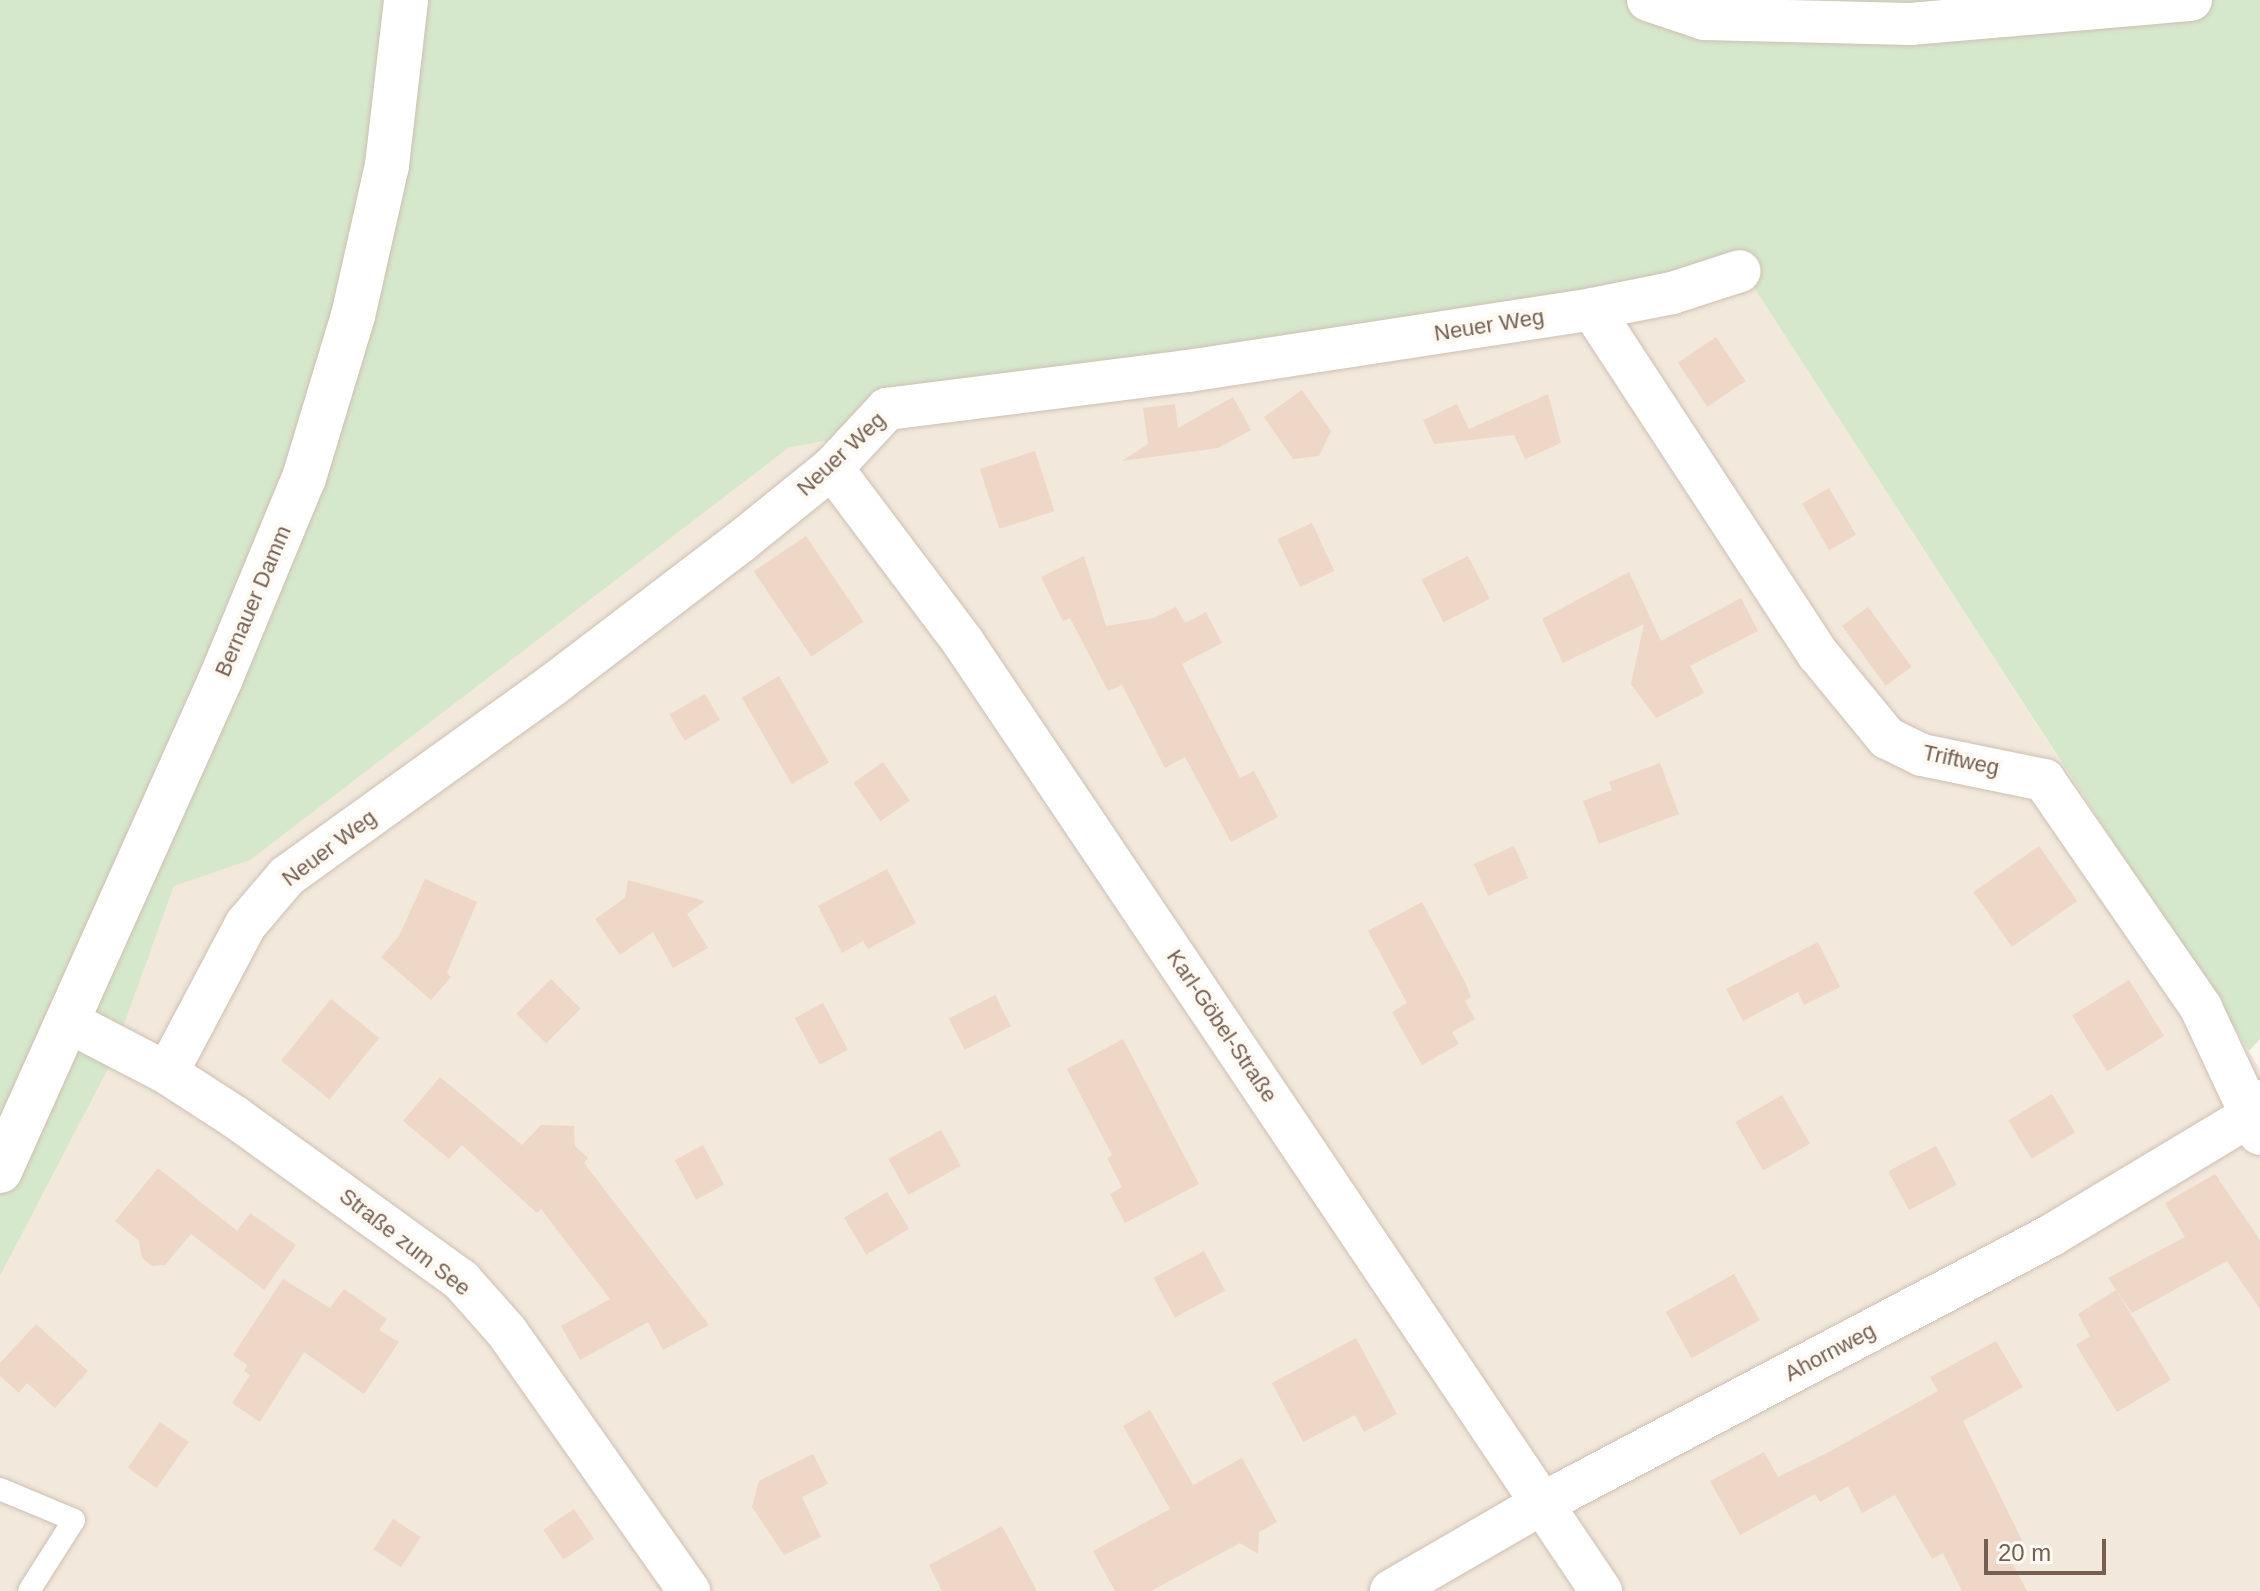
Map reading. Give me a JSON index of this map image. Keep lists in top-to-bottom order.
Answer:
{
  "streets": {
    "main road": ["Bernauer Damm"],
    "street": [
      "Neuer Weg",
      "Triftweg",
      "Karl-Göbel-Straße",
      "Straße zum See",
      "Ahornweg"
    ]
  },
  "crossings": [
    ["Neuer Weg", "Triftweg"],
    ["Neuer Weg", "Karl-Göbel-Straße"],
    ["Neuer Weg", "Straße zum See"],
    ["Bernauer Damm", "Straße zum See"],
    ["Triftweg", "Ahornweg"],
    ["Karl-Göbel-Straße", "Ahornweg"]
  ],
  "scale_bar": "20 m"
}
